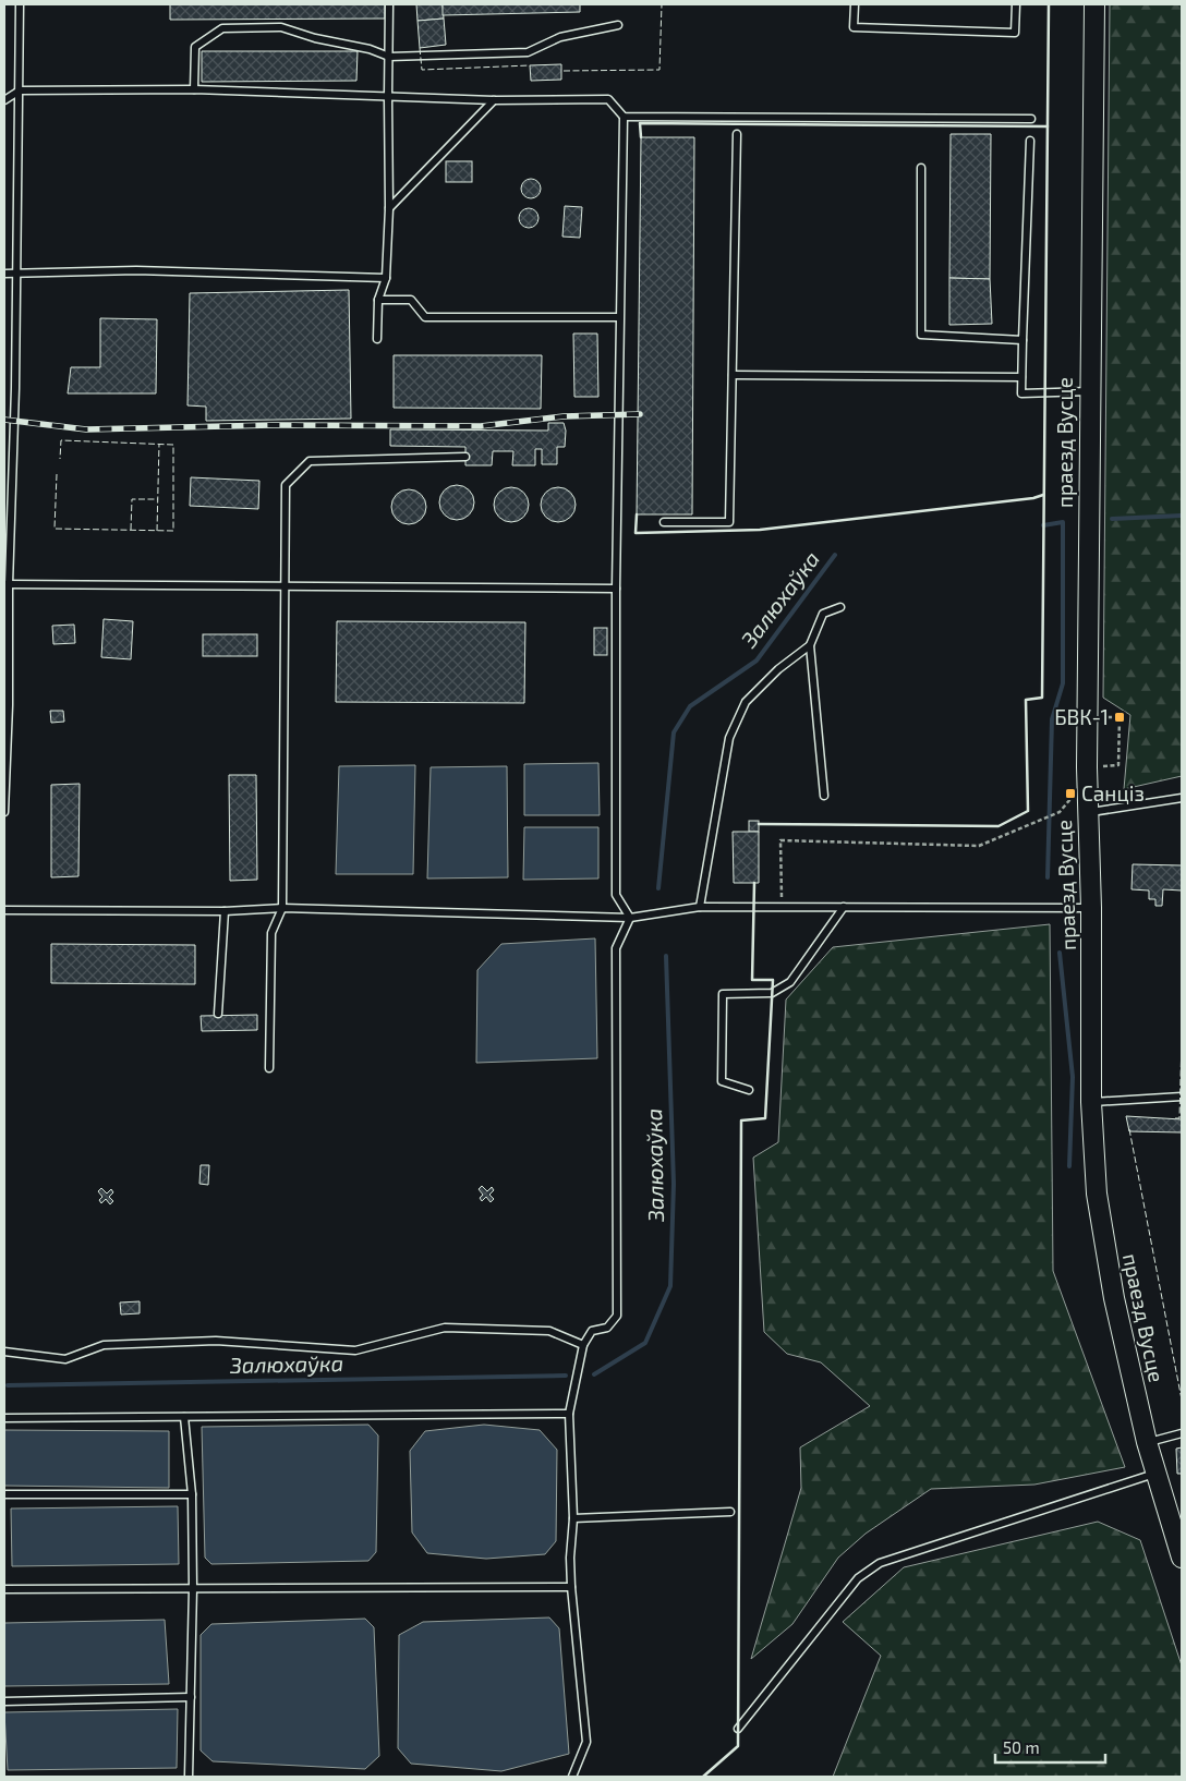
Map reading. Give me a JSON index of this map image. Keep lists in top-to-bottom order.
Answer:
{
  "streets": {
    "street": ["праезд Вусце"]
  },
  "water": ["Залюхаўка"],
  "places": {
    "transit": ["БВК-1", "Санціз"]
  },
  "scale_bar": "50 m"
}
